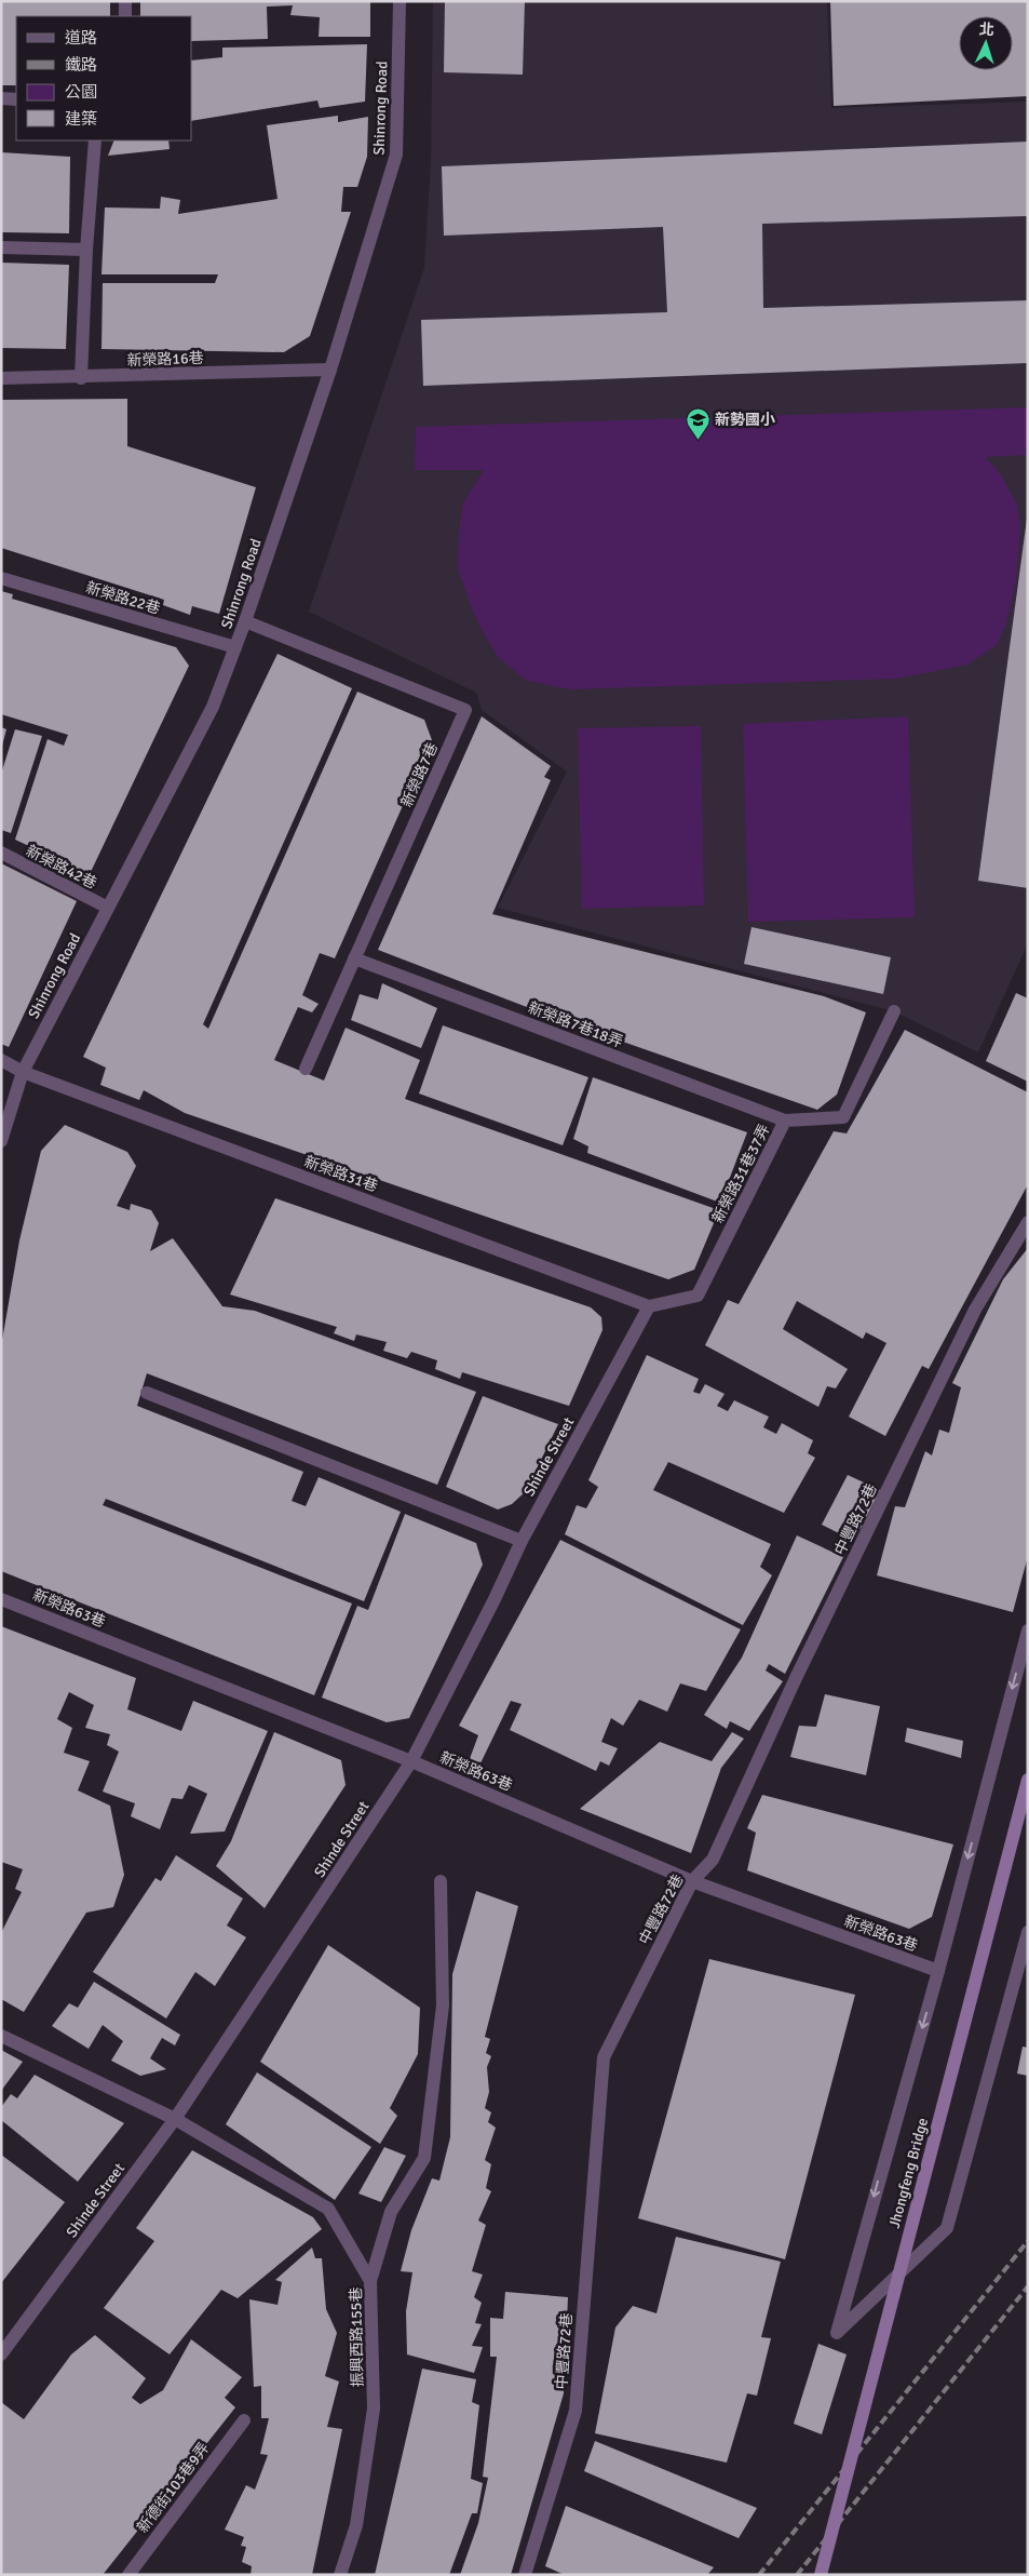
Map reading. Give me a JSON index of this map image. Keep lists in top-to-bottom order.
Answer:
{
  "streets": {
    "main road": ["Jhongfeng Bridge"],
    "street": [
      "Shinrong Road",
      "新榮路16巷",
      "新榮路22巷",
      "新榮路7巷",
      "新榮路42巷",
      "新榮路7巷18弄",
      "新榮路31巷",
      "新榮路31巷37弄",
      "Shinde Street",
      "中豐路72巷",
      "新榮路63巷",
      "振興西路155巷",
      "新德街103巷9弄"
    ]
  },
  "crossings": [
    ["Shinrong Road", "新榮路16巷"],
    ["Shinrong Road", "新榮路22巷"],
    ["Shinrong Road", "新榮路7巷"],
    ["Shinrong Road", "新榮路42巷"],
    ["Shinrong Road", "新榮路31巷"],
    ["新榮路7巷", "新榮路7巷18弄"],
    ["新榮路7巷18弄", "新榮路31巷37弄"],
    ["新榮路31巷", "新榮路31巷37弄"],
    ["新榮路31巷", "Shinde Street"],
    ["新榮路31巷37弄", "Shinde Street"],
    ["Shinde Street", "新榮路63巷"],
    ["中豐路72巷", "新榮路63巷"]
  ],
  "places": {
    "school or university": ["新勢國小"]
  },
  "legend": [
    "道路",
    "鐵路",
    "公園",
    "建築"
  ],
  "north": "top"
}
